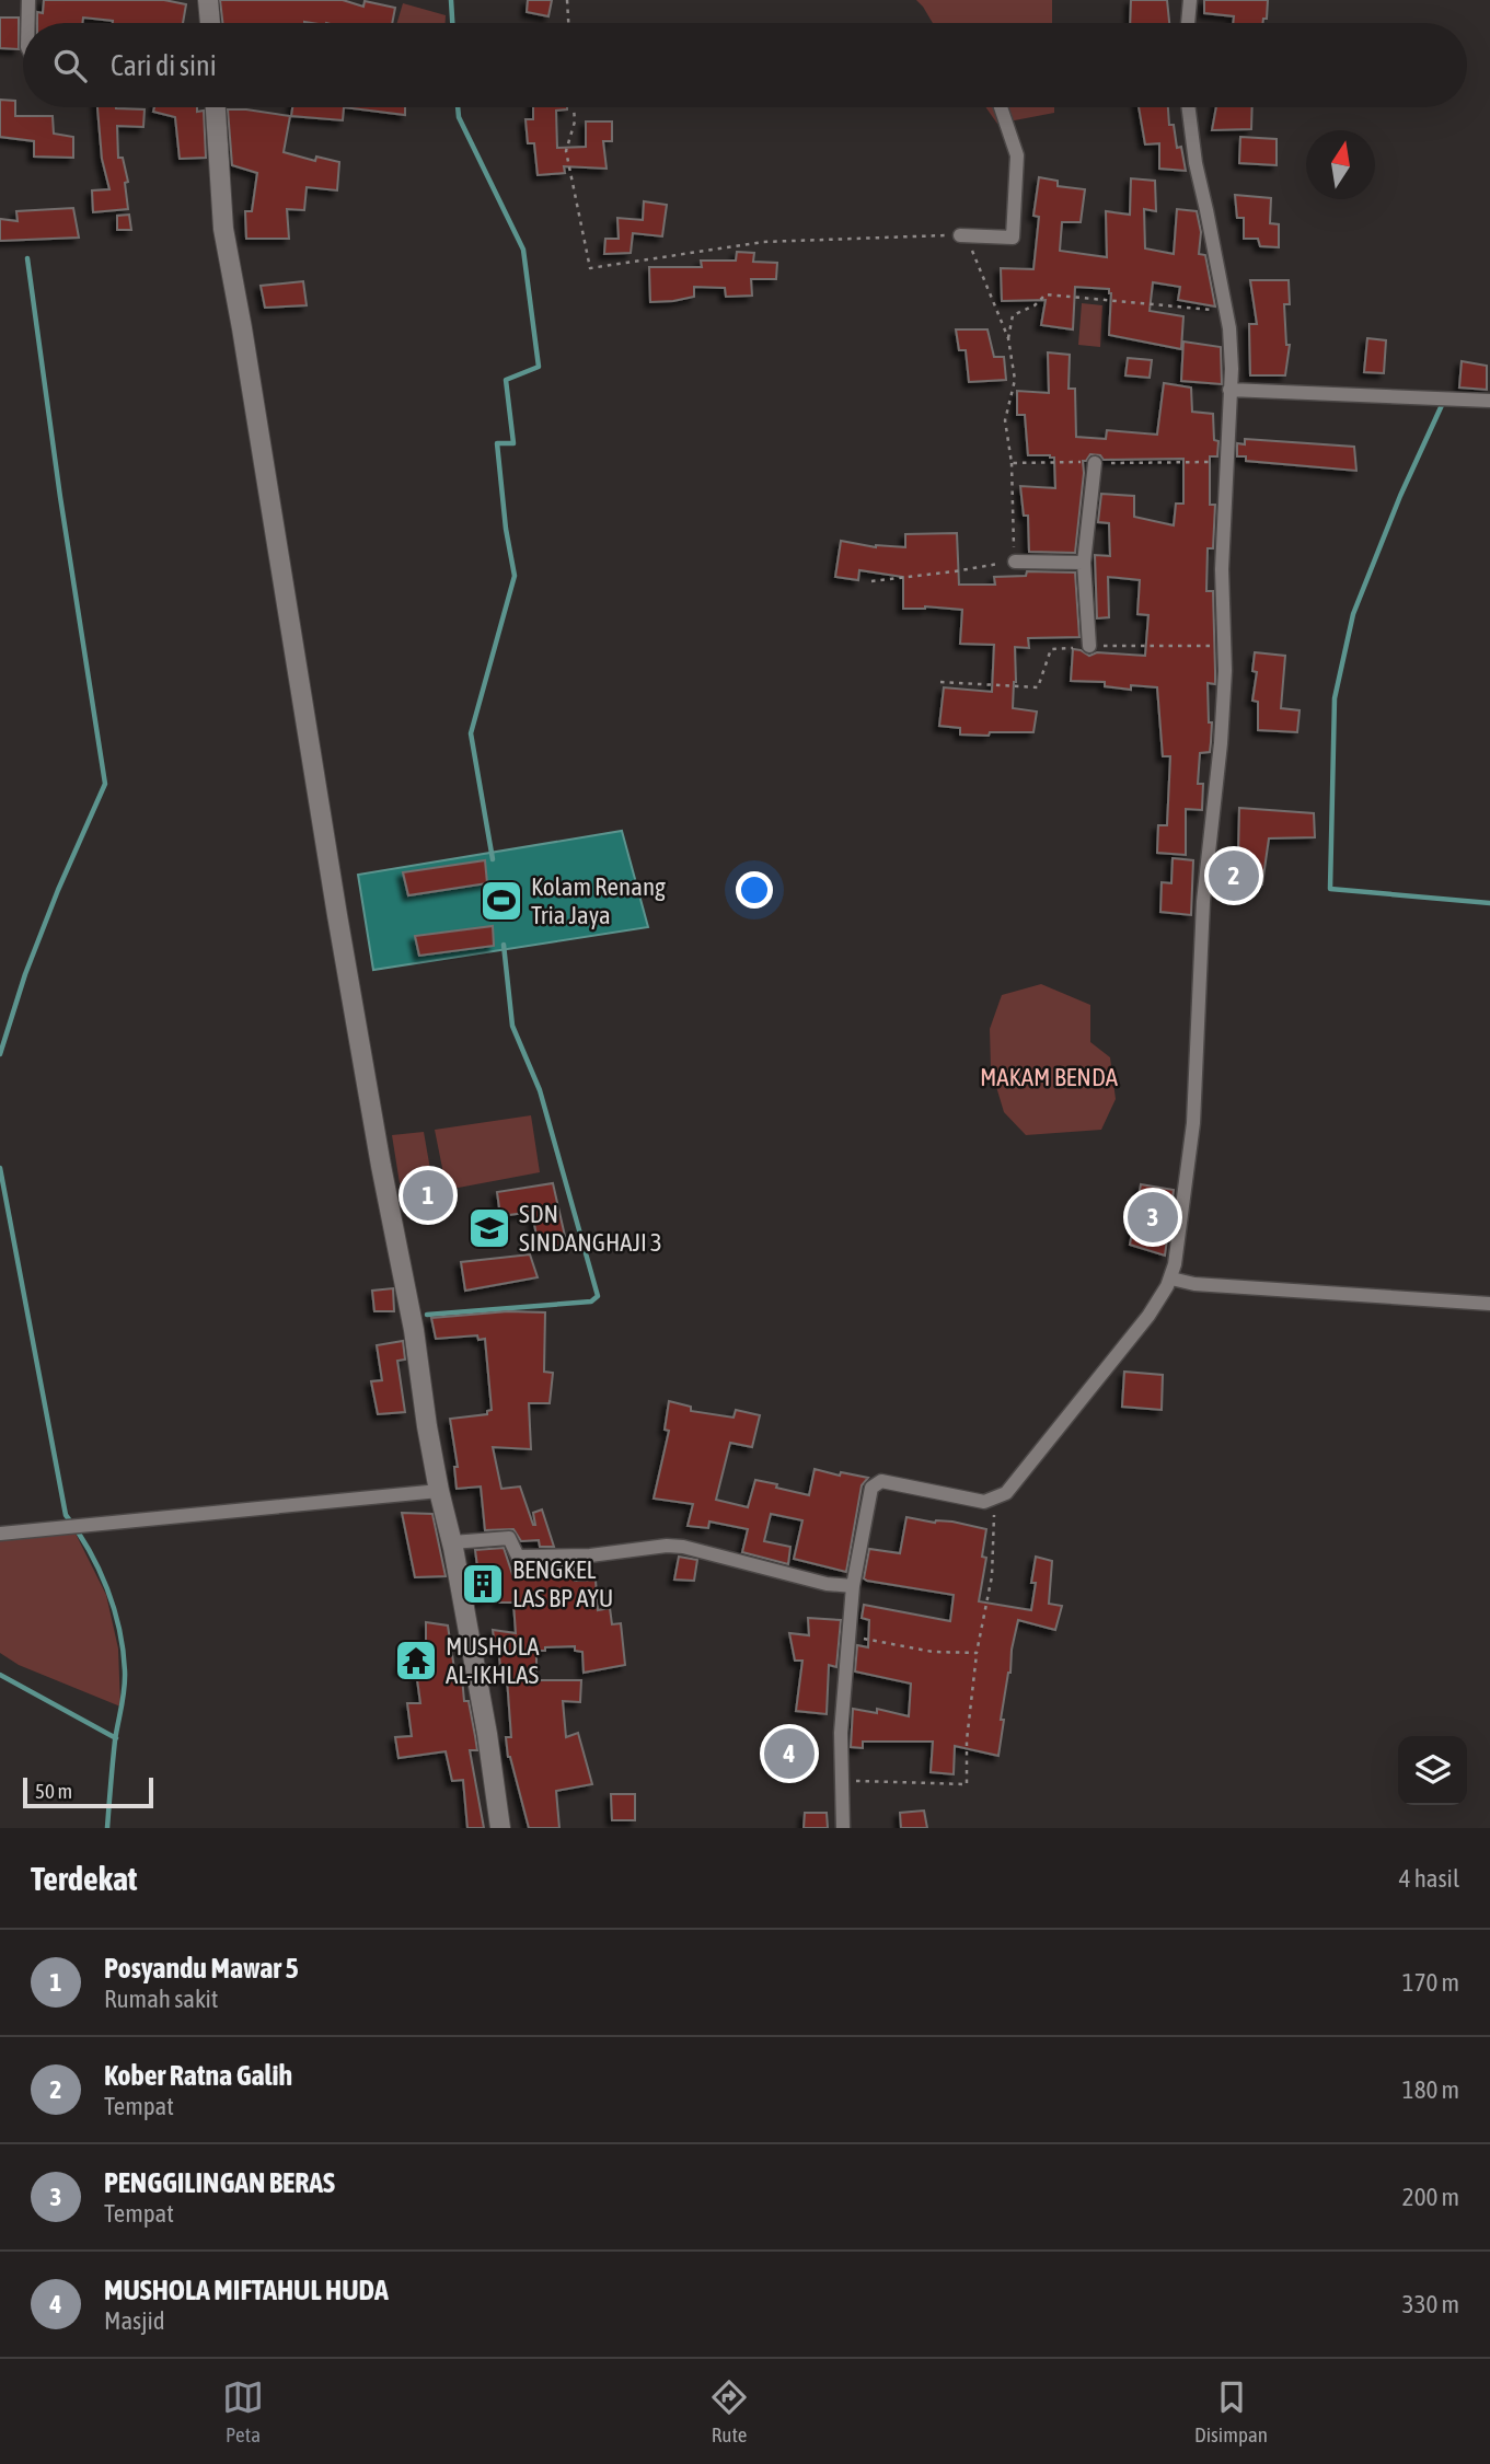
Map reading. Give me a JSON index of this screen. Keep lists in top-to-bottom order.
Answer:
{
  "parks": ["MAKAM BENDA"],
  "places": {
    "sports": ["Kolam Renang Tria Jaya"],
    "school or university": ["SDN SINDANGHAJI 3"],
    "building": ["BENGKEL LAS BP AYU"],
    "temple": ["MUSHOLA AL-IKHLAS"]
  },
  "scale_bar": "50 m",
  "north": "top",
  "page": {
    "search": "Cari di sini",
    "pins": [
      "2",
      "1",
      "3",
      "4"
    ],
    "scale": "50 m",
    "heading": ["Terdekat", "4 hasil"],
    "list": [
      {
        "mark": "1",
        "name": "Posyandu Mawar 5",
        "note": "Rumah sakit",
        "value": "170 m"
      },
      {
        "mark": "2",
        "name": "Kober Ratna Galih",
        "note": "Tempat",
        "value": "180 m"
      },
      {
        "mark": "3",
        "name": "PENGGILINGAN BERAS",
        "note": "Tempat",
        "value": "200 m"
      },
      {
        "mark": "4",
        "name": "MUSHOLA MIFTAHUL HUDA",
        "note": "Masjid",
        "value": "330 m"
      }
    ],
    "nav": ["Peta", "Rute", "Disimpan"]
  }
}
